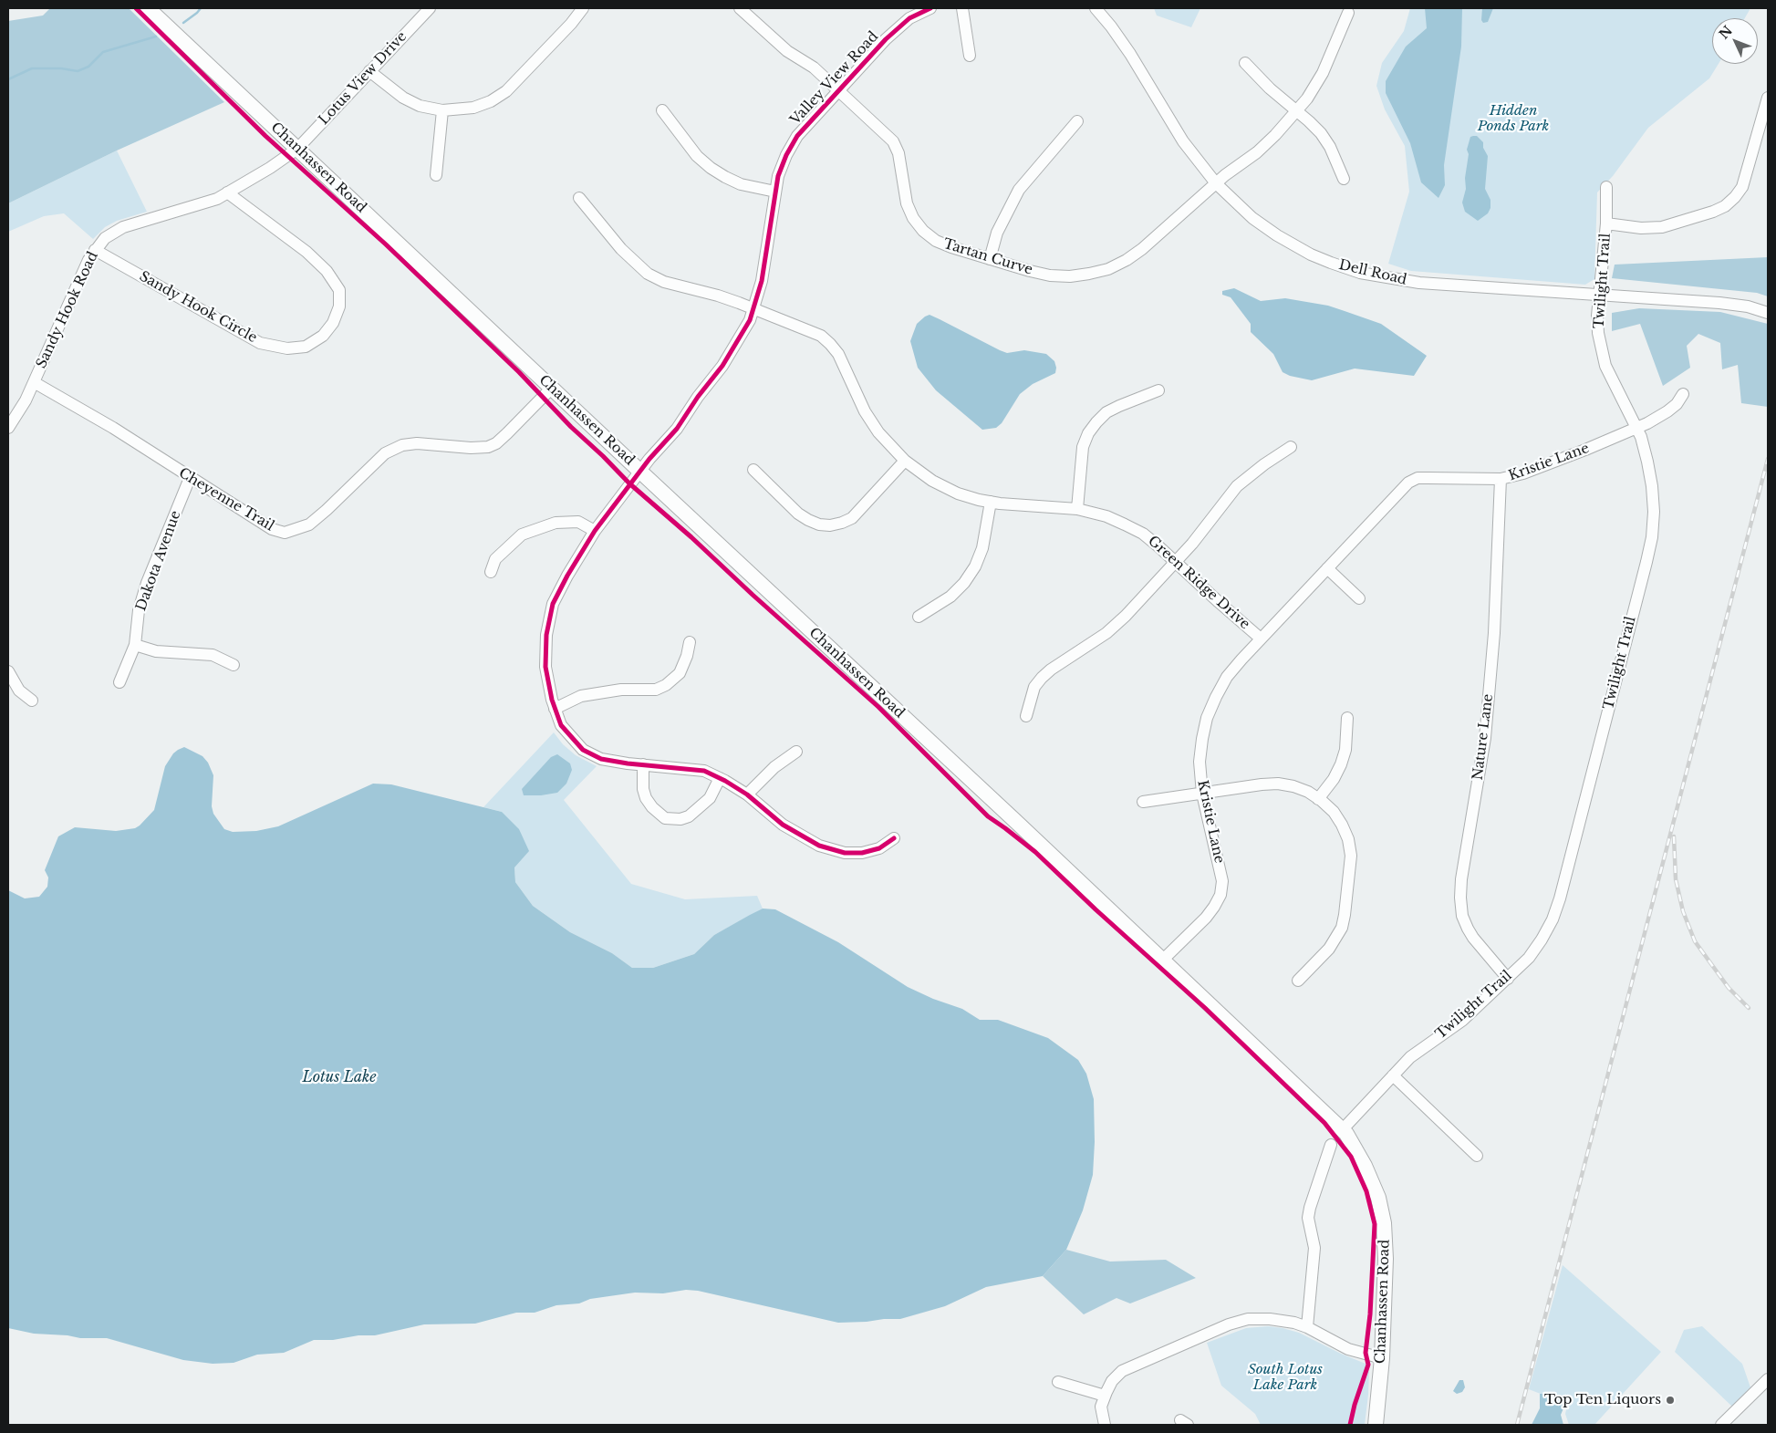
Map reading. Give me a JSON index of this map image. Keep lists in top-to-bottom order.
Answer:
{
  "streets": {
    "main road": ["Chanhassen Road"],
    "street": [
      "Lotus View Drive",
      "Valley View Road",
      "Tartan Curve",
      "Dell Road",
      "Twilight Trail",
      "Sandy Hook Circle",
      "Sandy Hook Road",
      "Kristie Lane",
      "Cheyenne Trail",
      "Dakota Avenue",
      "Green Ridge Drive",
      "Nature Lane"
    ]
  },
  "crossings": [
    ["Lotus View Drive", "Chanhassen Road"],
    ["Lotus View Drive", "Sandy Hook Road"],
    ["Valley View Road", "Chanhassen Road"],
    ["Valley View Road", "Tartan Curve"],
    ["Valley View Road", "Green Ridge Drive"],
    ["Chanhassen Road", "Twilight Trail"],
    ["Chanhassen Road", "Sandy Hook Road"],
    ["Chanhassen Road", "Kristie Lane"],
    ["Chanhassen Road", "Cheyenne Trail"],
    ["Tartan Curve", "Dell Road"],
    ["Dell Road", "Twilight Trail"],
    ["Twilight Trail", "Kristie Lane"],
    ["Twilight Trail", "Nature Lane"],
    ["Sandy Hook Circle", "Sandy Hook Road"],
    ["Sandy Hook Road", "Cheyenne Trail"],
    ["Kristie Lane", "Green Ridge Drive"],
    ["Kristie Lane", "Nature Lane"],
    ["Cheyenne Trail", "Dakota Avenue"]
  ],
  "water": ["Lotus Lake"],
  "parks": ["Hidden Ponds Park", "South Lotus Lake Park"],
  "places": ["Top Ten Liquors"],
  "north": "top left"
}
